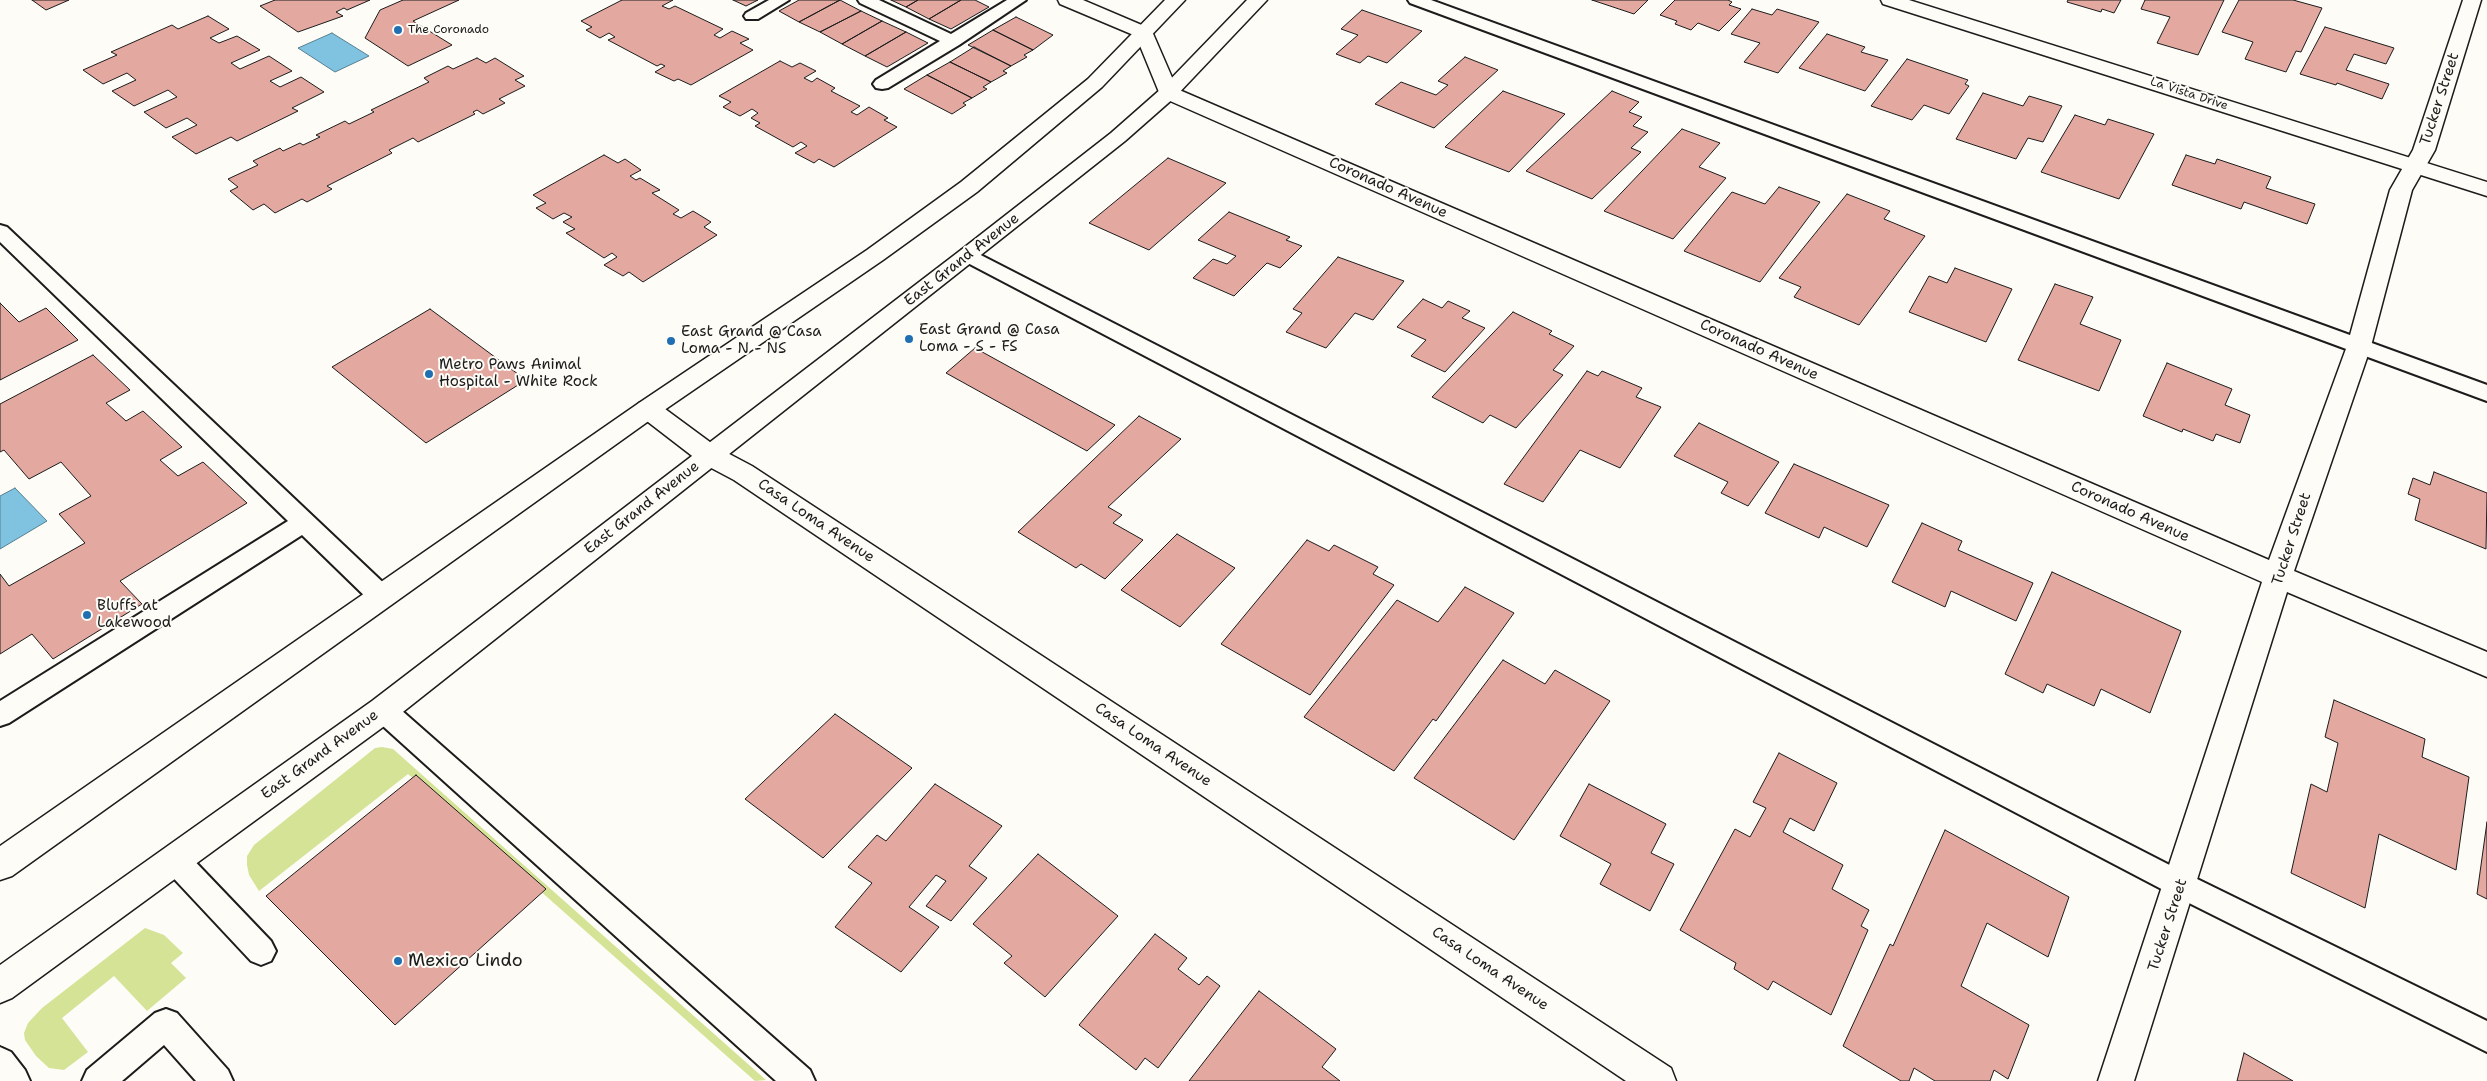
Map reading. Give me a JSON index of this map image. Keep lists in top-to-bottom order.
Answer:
{
  "streets": {
    "street": [
      "La Vista Drive",
      "Tucker Street",
      "Coronado Avenue",
      "East Grand Avenue",
      "Casa Loma Avenue"
    ]
  },
  "crossings": [
    ["La Vista Drive", "Tucker Street"],
    ["Tucker Street", "Coronado Avenue"],
    ["Coronado Avenue", "East Grand Avenue"],
    ["East Grand Avenue", "Casa Loma Avenue"]
  ],
  "places": [
    "The Coronado",
    "East Grand @ Casa Loma - S - FS",
    "East Grand @ Casa Loma - N - NS",
    "Metro Paws Animal Hospital - White Rock",
    "Bluffs at Lakewood",
    "Mexico Lindo"
  ]
}
